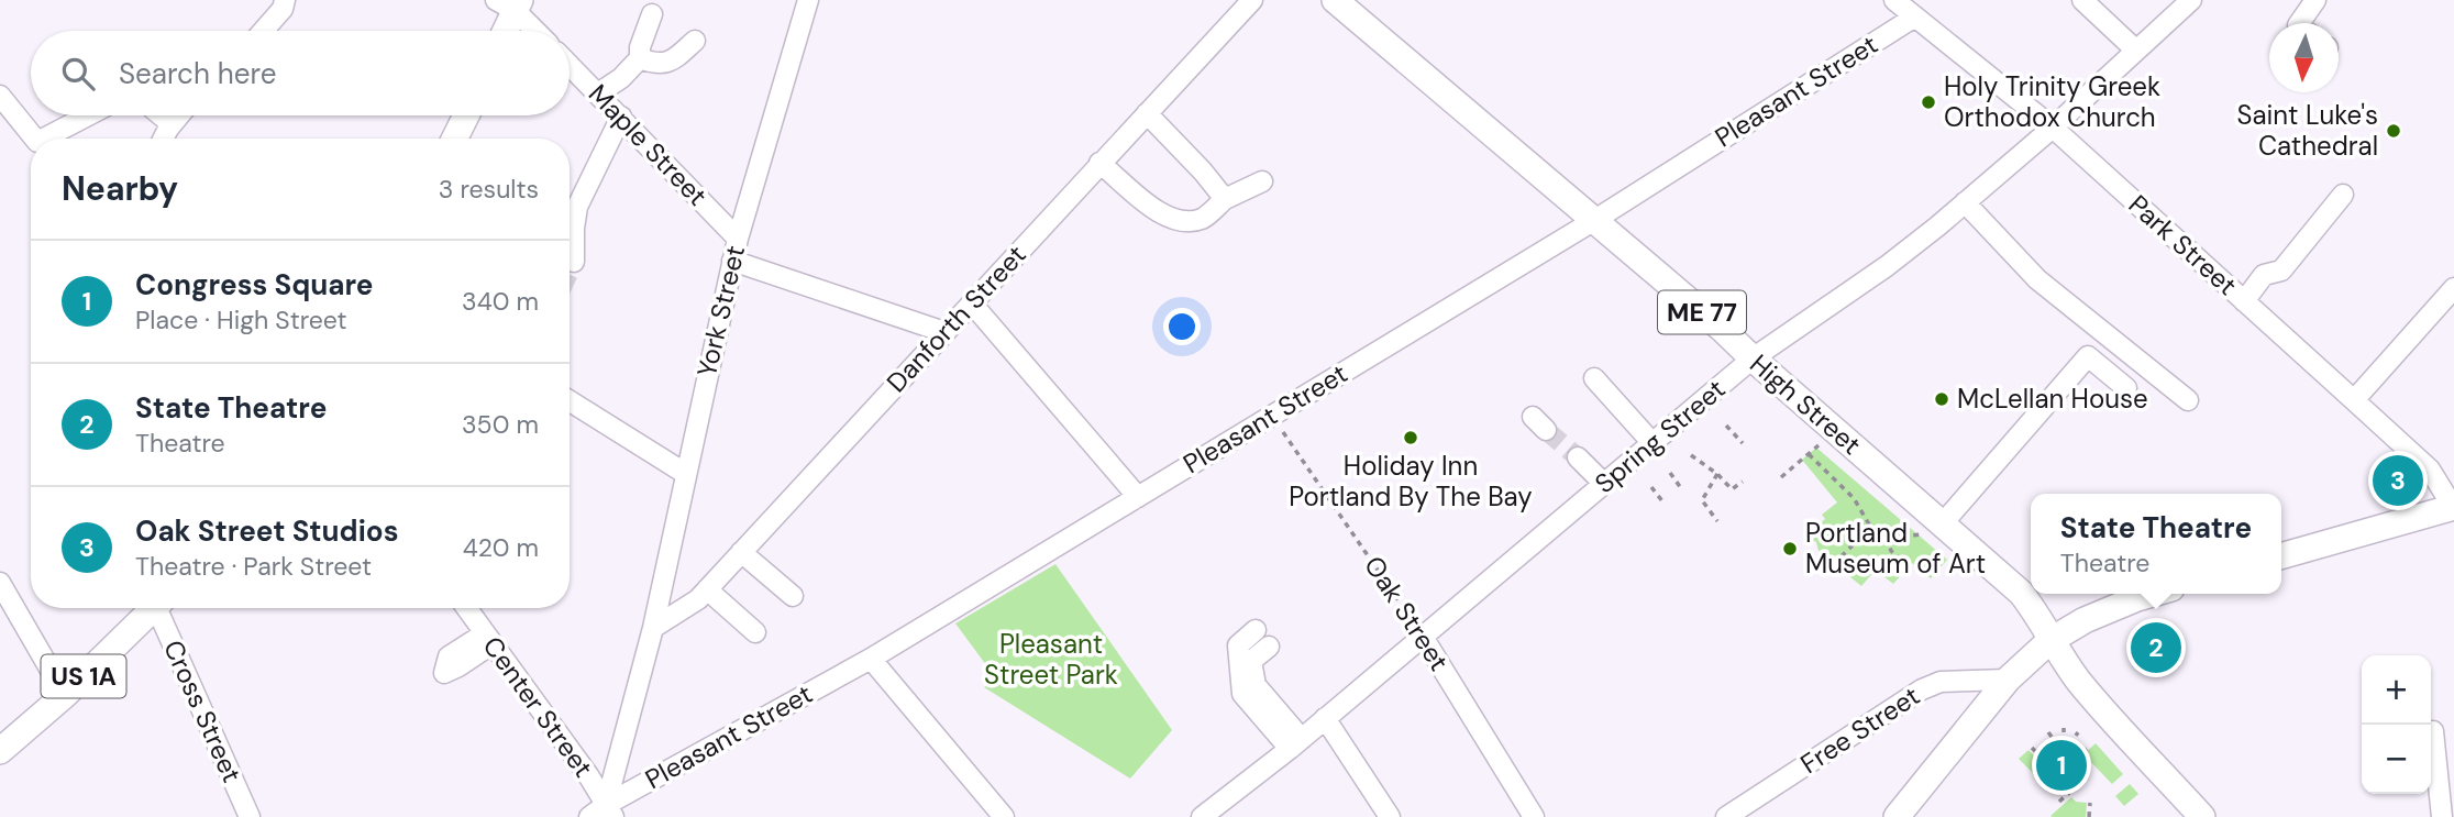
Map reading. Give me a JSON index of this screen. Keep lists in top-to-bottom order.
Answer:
{
  "streets": {
    "main road": ["ME 77", "High Street", "US 1A"],
    "street": [
      "Pleasant Street",
      "Maple Street",
      "Park Street",
      "York Street",
      "Danforth Street",
      "Spring Street",
      "Oak Street",
      "Center Street",
      "Cross Street",
      "Free Street"
    ]
  },
  "crossings": [
    ["Pleasant Street", "Park Street"],
    ["Pleasant Street", "York Street"],
    ["Pleasant Street", "High Street"],
    ["Pleasant Street", "Oak Street"],
    ["Pleasant Street", "Center Street"],
    ["Maple Street", "York Street"],
    ["Park Street", "Spring Street"],
    ["York Street", "Danforth Street"],
    ["York Street", "Center Street"],
    ["High Street", "Spring Street"],
    ["Spring Street", "Oak Street"]
  ],
  "parks": ["Pleasant Street Park"],
  "places": [
    "Holy Trinity Greek Orthodox Church",
    "Saint Luke's Cathedral",
    "McLellan House",
    "Holiday Inn Portland By The Bay",
    "Portland Museum of Art"
  ],
  "north": "bottom",
  "page": {
    "search": "Search here",
    "heading": ["Nearby", "3 results"],
    "list": [
      {
        "mark": "1",
        "name": "Congress Square",
        "note": "Place · High Street",
        "value": "340 m"
      },
      {
        "mark": "2",
        "name": "State Theatre",
        "note": "Theatre",
        "value": "350 m"
      },
      {
        "mark": "3",
        "name": "Oak Street Studios",
        "note": "Theatre · Park Street",
        "value": "420 m"
      }
    ],
    "pins": ["3", "2", "1"],
    "popup": ["State Theatre", "Theatre"],
    "map_buttons": ["+", "−"]
  }
}
